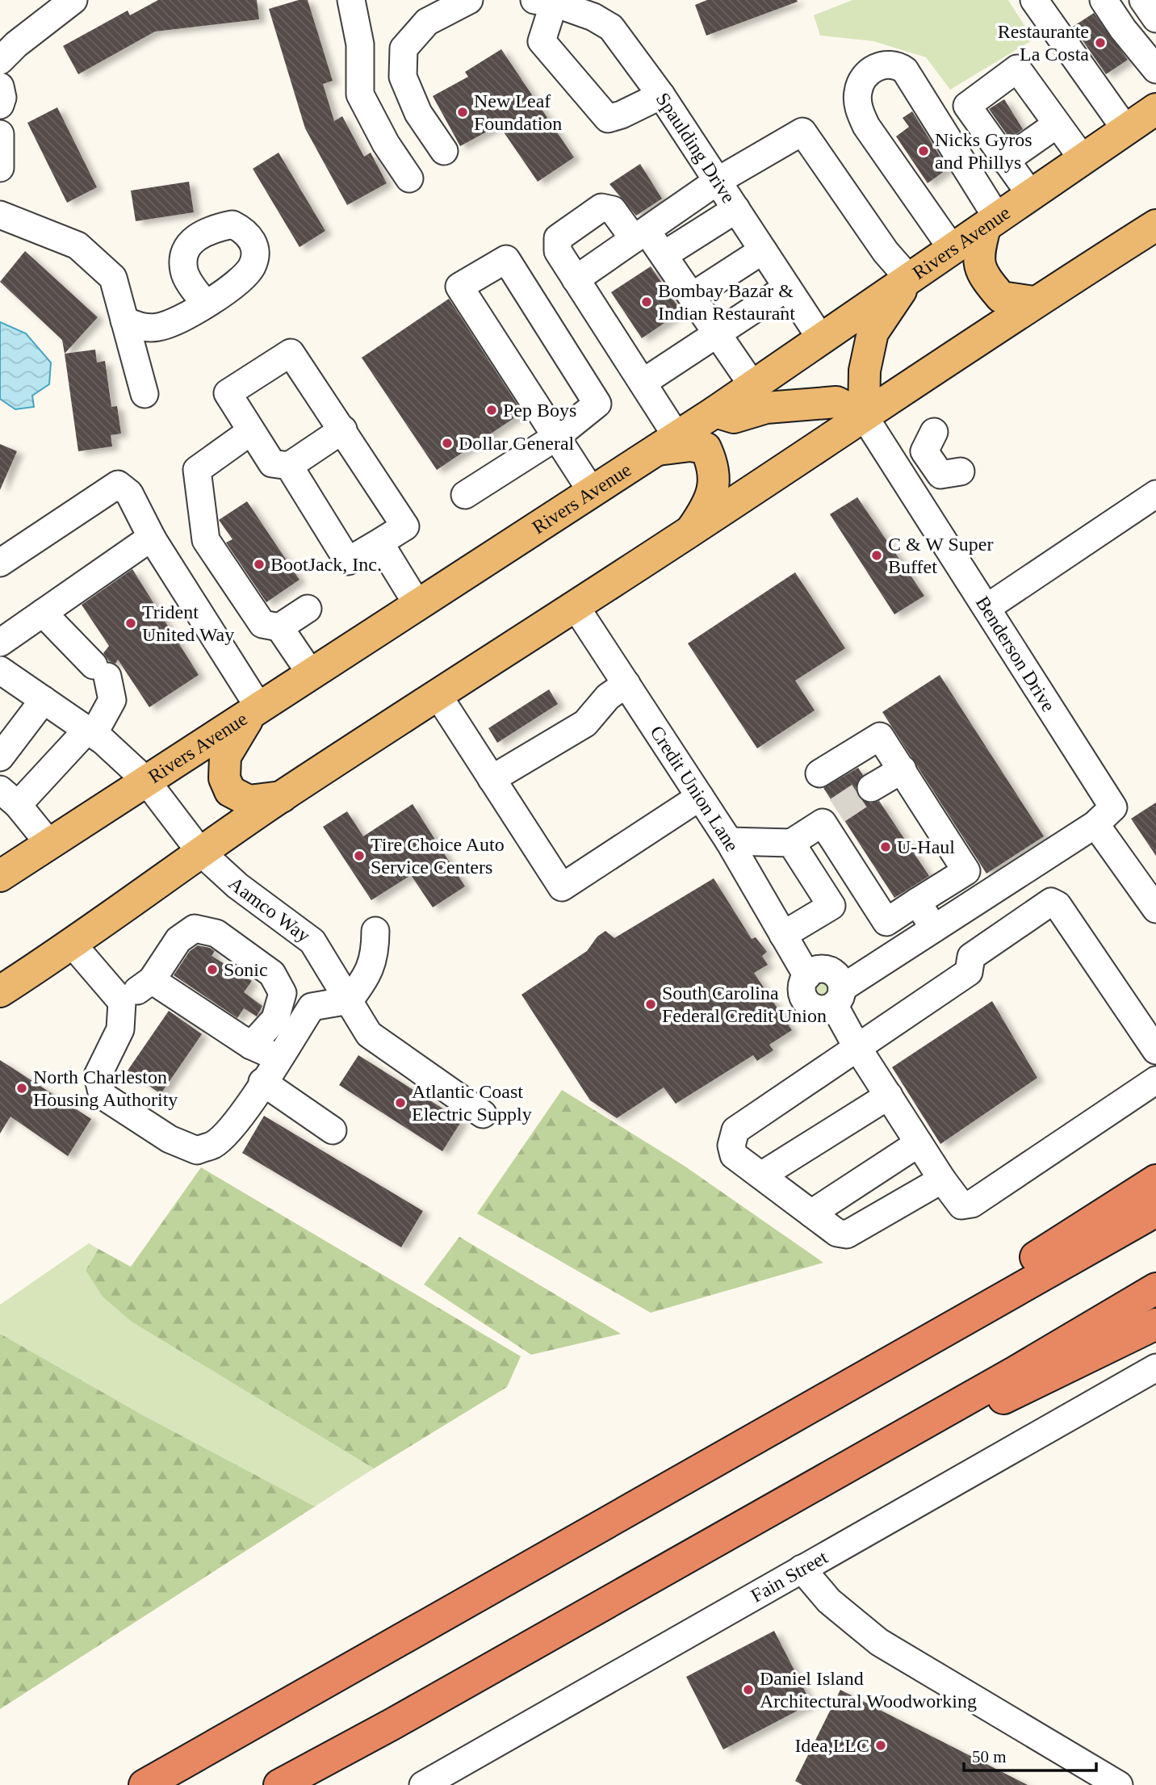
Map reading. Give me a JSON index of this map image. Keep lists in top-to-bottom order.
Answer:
{
  "streets": {
    "main road": ["Rivers Avenue"],
    "street": [
      "Spaulding Drive",
      "Benderson Drive",
      "Credit Union Lane",
      "Aamco Way",
      "Fain Street"
    ]
  },
  "crossings": [
    ["Spaulding Drive", "Rivers Avenue"],
    ["Rivers Avenue", "Aamco Way"]
  ],
  "places": [
    "Restaurante La Costa",
    "New Leaf Foundation",
    "Nicks Gyros and Phillys",
    "Bombay Bazar & Indian Restaurant",
    "Pep Boys",
    "Dollar General",
    "C & W Super Buffet",
    "BootJack, Inc.",
    "Trident United Way",
    "U-Haul",
    "Tire Choice Auto Service Centers",
    "Sonic",
    "South Carolina Federal Credit Union",
    "North Charleston Housing Authority",
    "Atlantic Coast Electric Supply",
    "Daniel Island Architectural Woodworking",
    "Idea,LLC"
  ],
  "scale_bar": "50 m"
}
